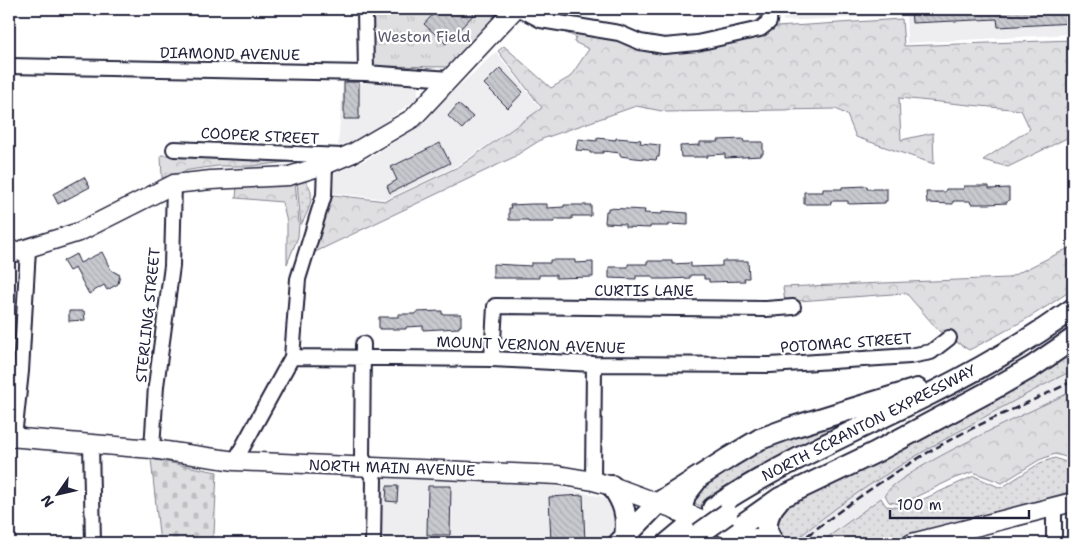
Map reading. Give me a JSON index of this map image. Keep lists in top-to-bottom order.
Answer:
{
  "streets": {
    "highway": ["NORTH SCRANTON EXPRESSWAY"],
    "main road": ["NORTH MAIN AVENUE"],
    "street": [
      "DIAMOND AVENUE",
      "COOPER STREET",
      "CURTIS LANE",
      "STERLING STREET",
      "POTOMAC STREET",
      "MOUNT VERNON AVENUE"
    ]
  },
  "crossings": [
    ["CURTIS LANE", "MOUNT VERNON AVENUE"],
    ["STERLING STREET", "NORTH MAIN AVENUE"],
    ["POTOMAC STREET", "MOUNT VERNON AVENUE"],
    ["NORTH SCRANTON EXPRESSWAY", "NORTH MAIN AVENUE"]
  ],
  "parks": ["Weston Field"],
  "scale_bar": "100 m",
  "north": "bottom left"
}
